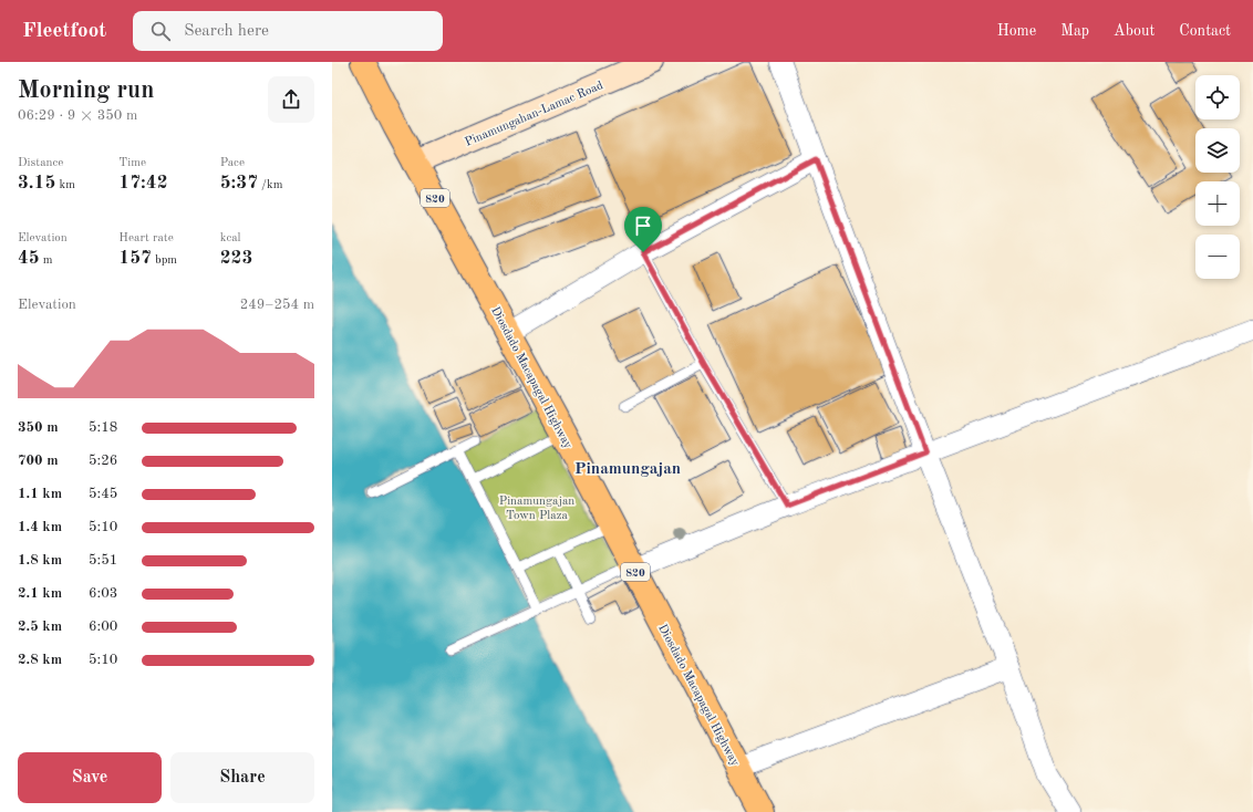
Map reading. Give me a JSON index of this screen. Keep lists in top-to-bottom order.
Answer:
{
  "streets": {
    "highway": ["820", "Diosdado Macapagal Highway"],
    "main road": ["Pinamungahan-Lamac Road"]
  },
  "crossings": [
    ["Pinamungahan-Lamac Road", "Diosdado Macapagal Highway"]
  ],
  "districts": ["Pinamungajan"],
  "parks": ["Pinamungajan Town Plaza"],
  "page": {
    "header": "Fleetfoot",
    "search": "Search here",
    "nav": [
      "Home",
      "Map",
      "About",
      "Contact"
    ],
    "heading": ["Morning run", "06:29 · 9 × 350 m"],
    "map_buttons": ["+", "−"],
    "stats": [
      ["Distance", "3.15 km"],
      ["Time", "17:42"],
      ["Pace", "5:37 /km"],
      ["Elevation", "45 m"],
      ["Heart rate", "157 bpm"],
      ["kcal", "223"]
    ],
    "chart": ["Elevation", "249–254 m"],
    "list": [
      {
        "name": "350 m",
        "note": "5:18"
      },
      {
        "name": "700 m",
        "note": "5:26"
      },
      {
        "name": "1.1 km",
        "note": "5:45"
      },
      {
        "name": "1.4 km",
        "note": "5:10"
      },
      {
        "name": "1.8 km",
        "note": "5:51"
      },
      {
        "name": "2.1 km",
        "note": "6:03"
      },
      {
        "name": "2.5 km",
        "note": "6:00"
      },
      {
        "name": "2.8 km",
        "note": "5:10"
      }
    ],
    "buttons": ["Save", "Share"]
  }
}
